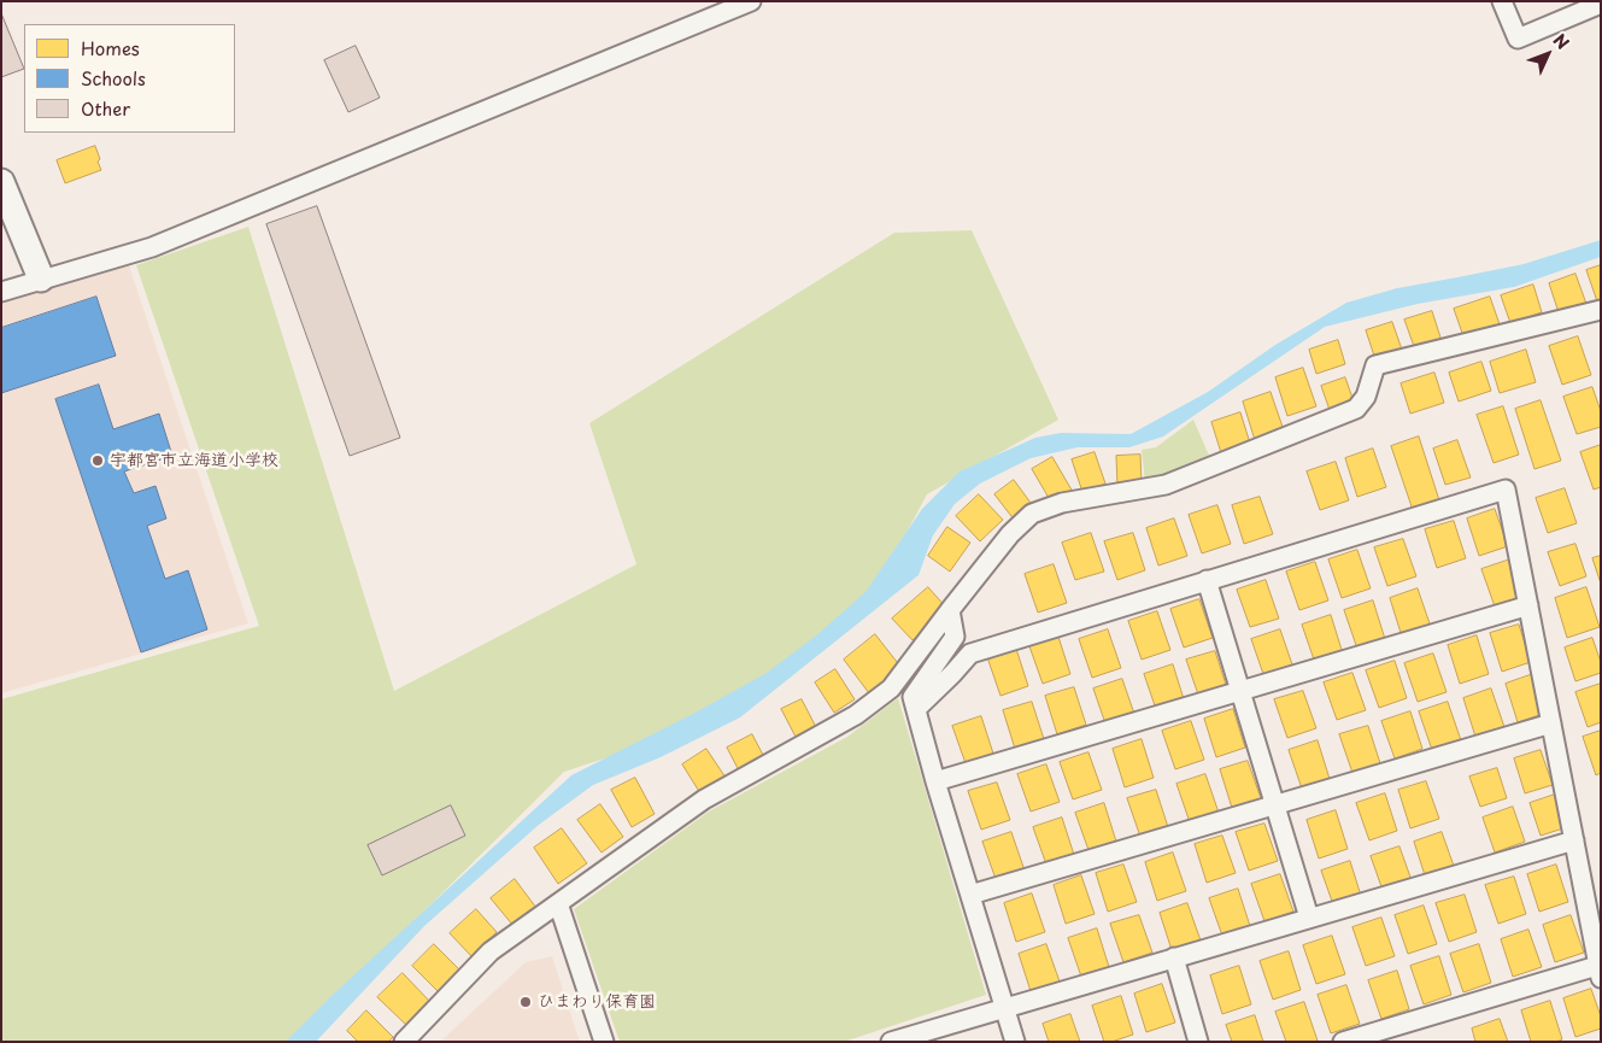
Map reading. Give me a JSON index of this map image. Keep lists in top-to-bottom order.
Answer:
{
  "places": ["宇都宮市立海道小学校", "ひまわり保育園"],
  "legend": ["Homes", "Schools", "Other"],
  "north": "top right"
}
